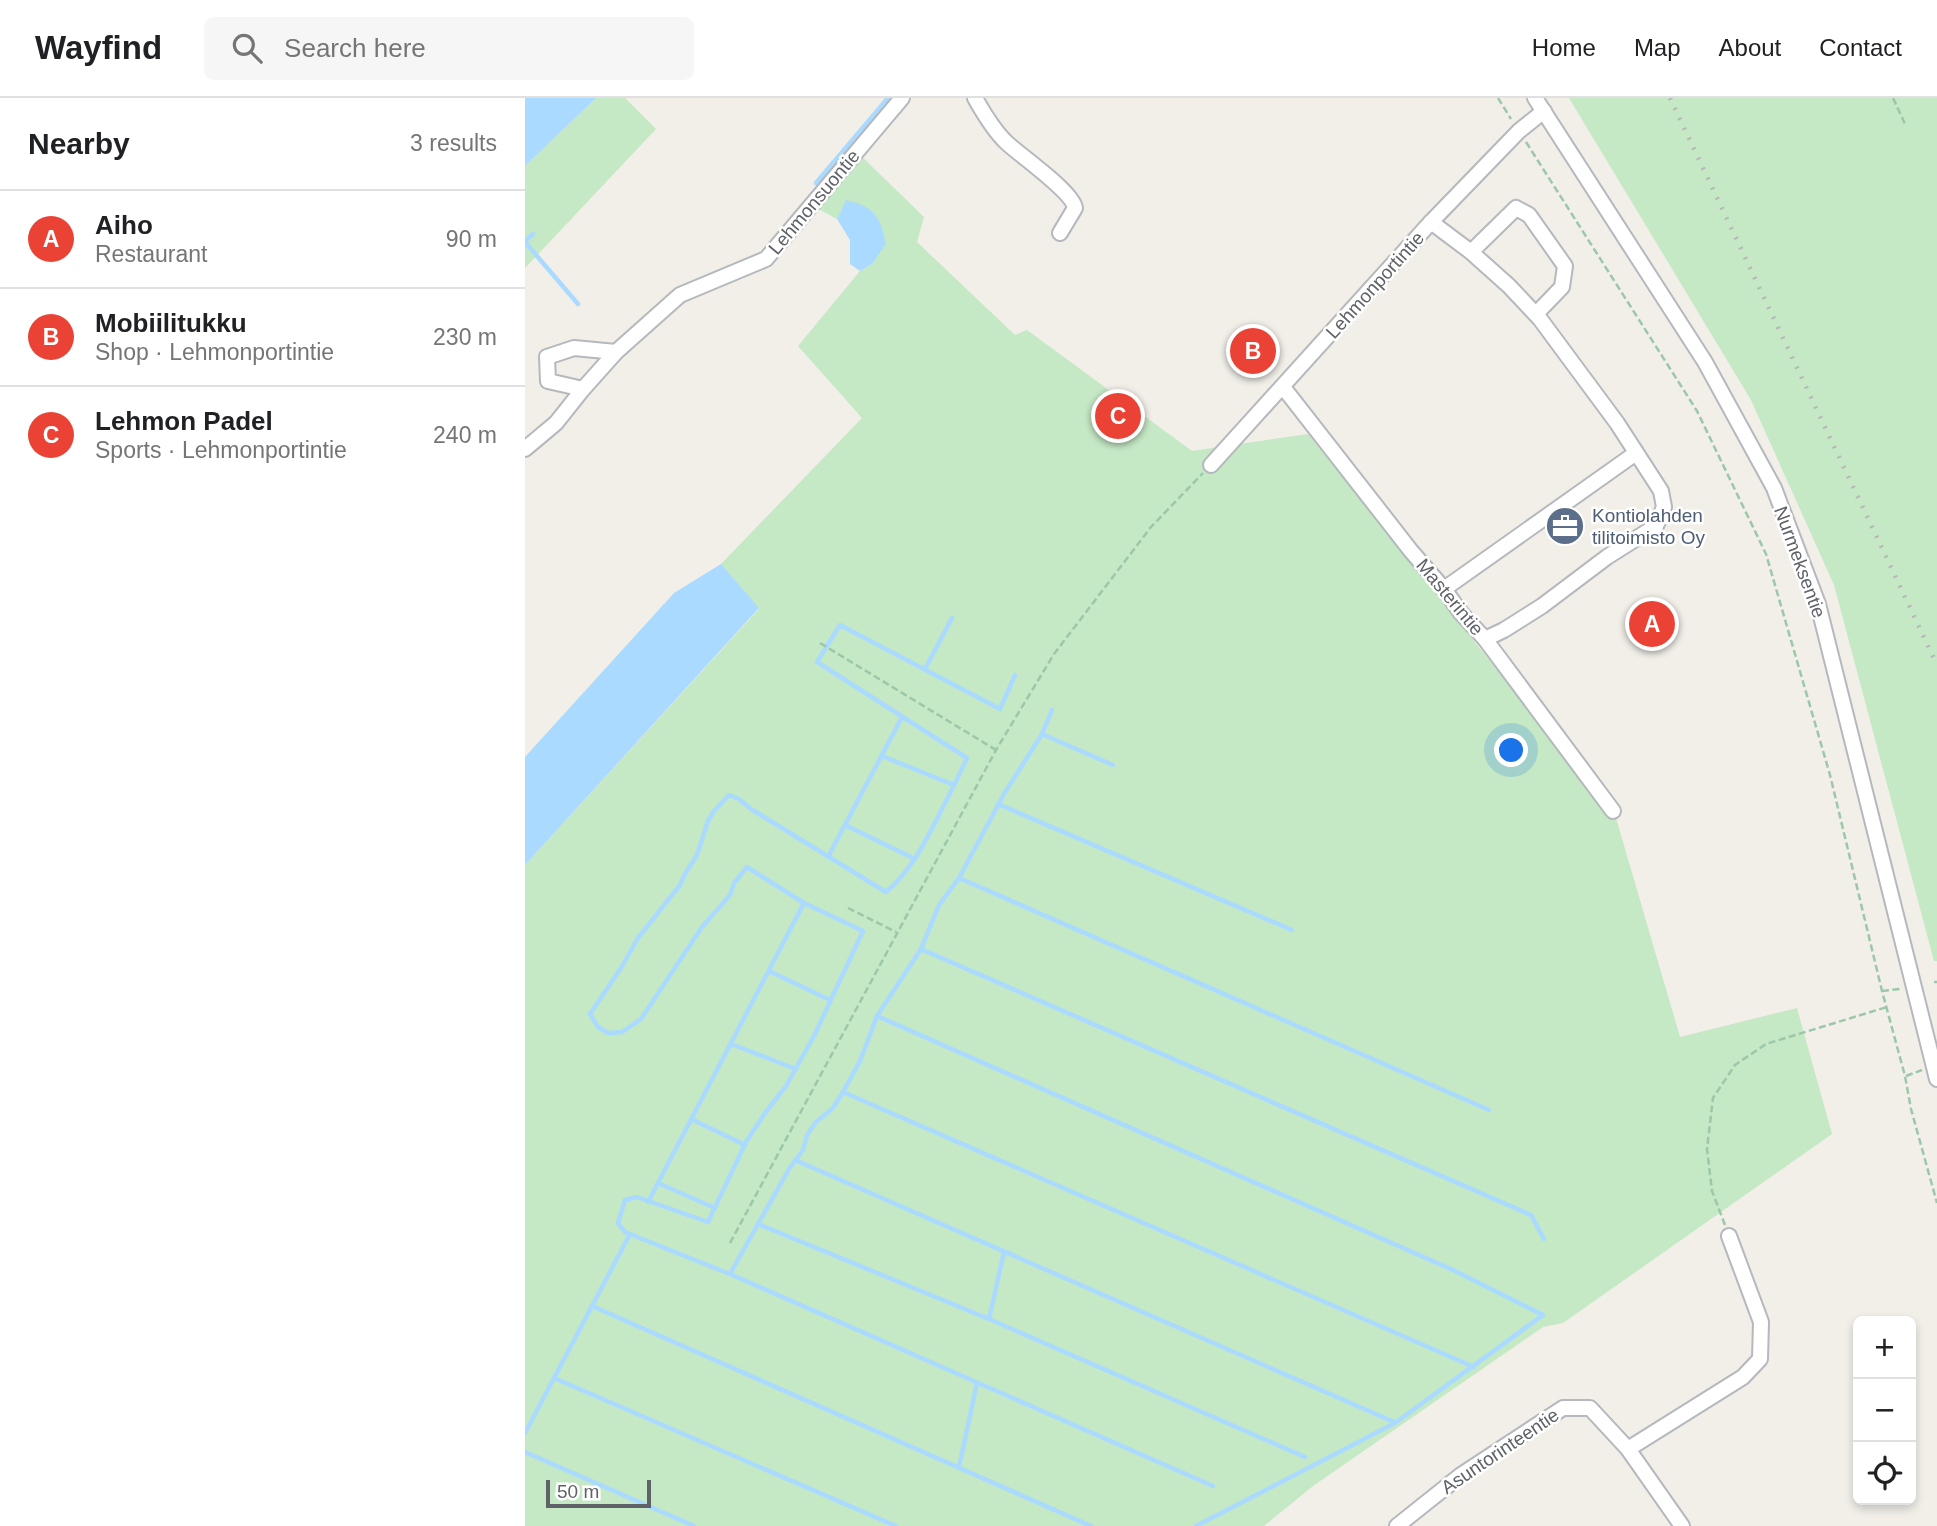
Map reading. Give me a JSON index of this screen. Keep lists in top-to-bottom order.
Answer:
{
  "streets": {
    "street": [
      "Lehmonsuontie",
      "Lehmonportintie",
      "Nurmeksentie",
      "Masterintie",
      "Asuntorinteentie"
    ]
  },
  "crossings": [
    ["Lehmonportintie", "Nurmeksentie"],
    ["Lehmonportintie", "Masterintie"]
  ],
  "places": {
    "office": ["Kontiolahden tilitoimisto Oy"]
  },
  "scale_bar": "50 m",
  "page": {
    "header": "Wayfind",
    "search": "Search here",
    "nav": [
      "Home",
      "Map",
      "About",
      "Contact"
    ],
    "heading": ["Nearby", "3 results"],
    "list": [
      {
        "mark": "A",
        "name": "Aiho",
        "note": "Restaurant",
        "value": "90 m"
      },
      {
        "mark": "B",
        "name": "Mobiilitukku",
        "note": "Shop · Lehmonportintie",
        "value": "230 m"
      },
      {
        "mark": "C",
        "name": "Lehmon Padel",
        "note": "Sports · Lehmonportintie",
        "value": "240 m"
      }
    ],
    "pins": ["B", "C", "A"],
    "map_buttons": ["+", "−"],
    "scale": "50 m"
  }
}
